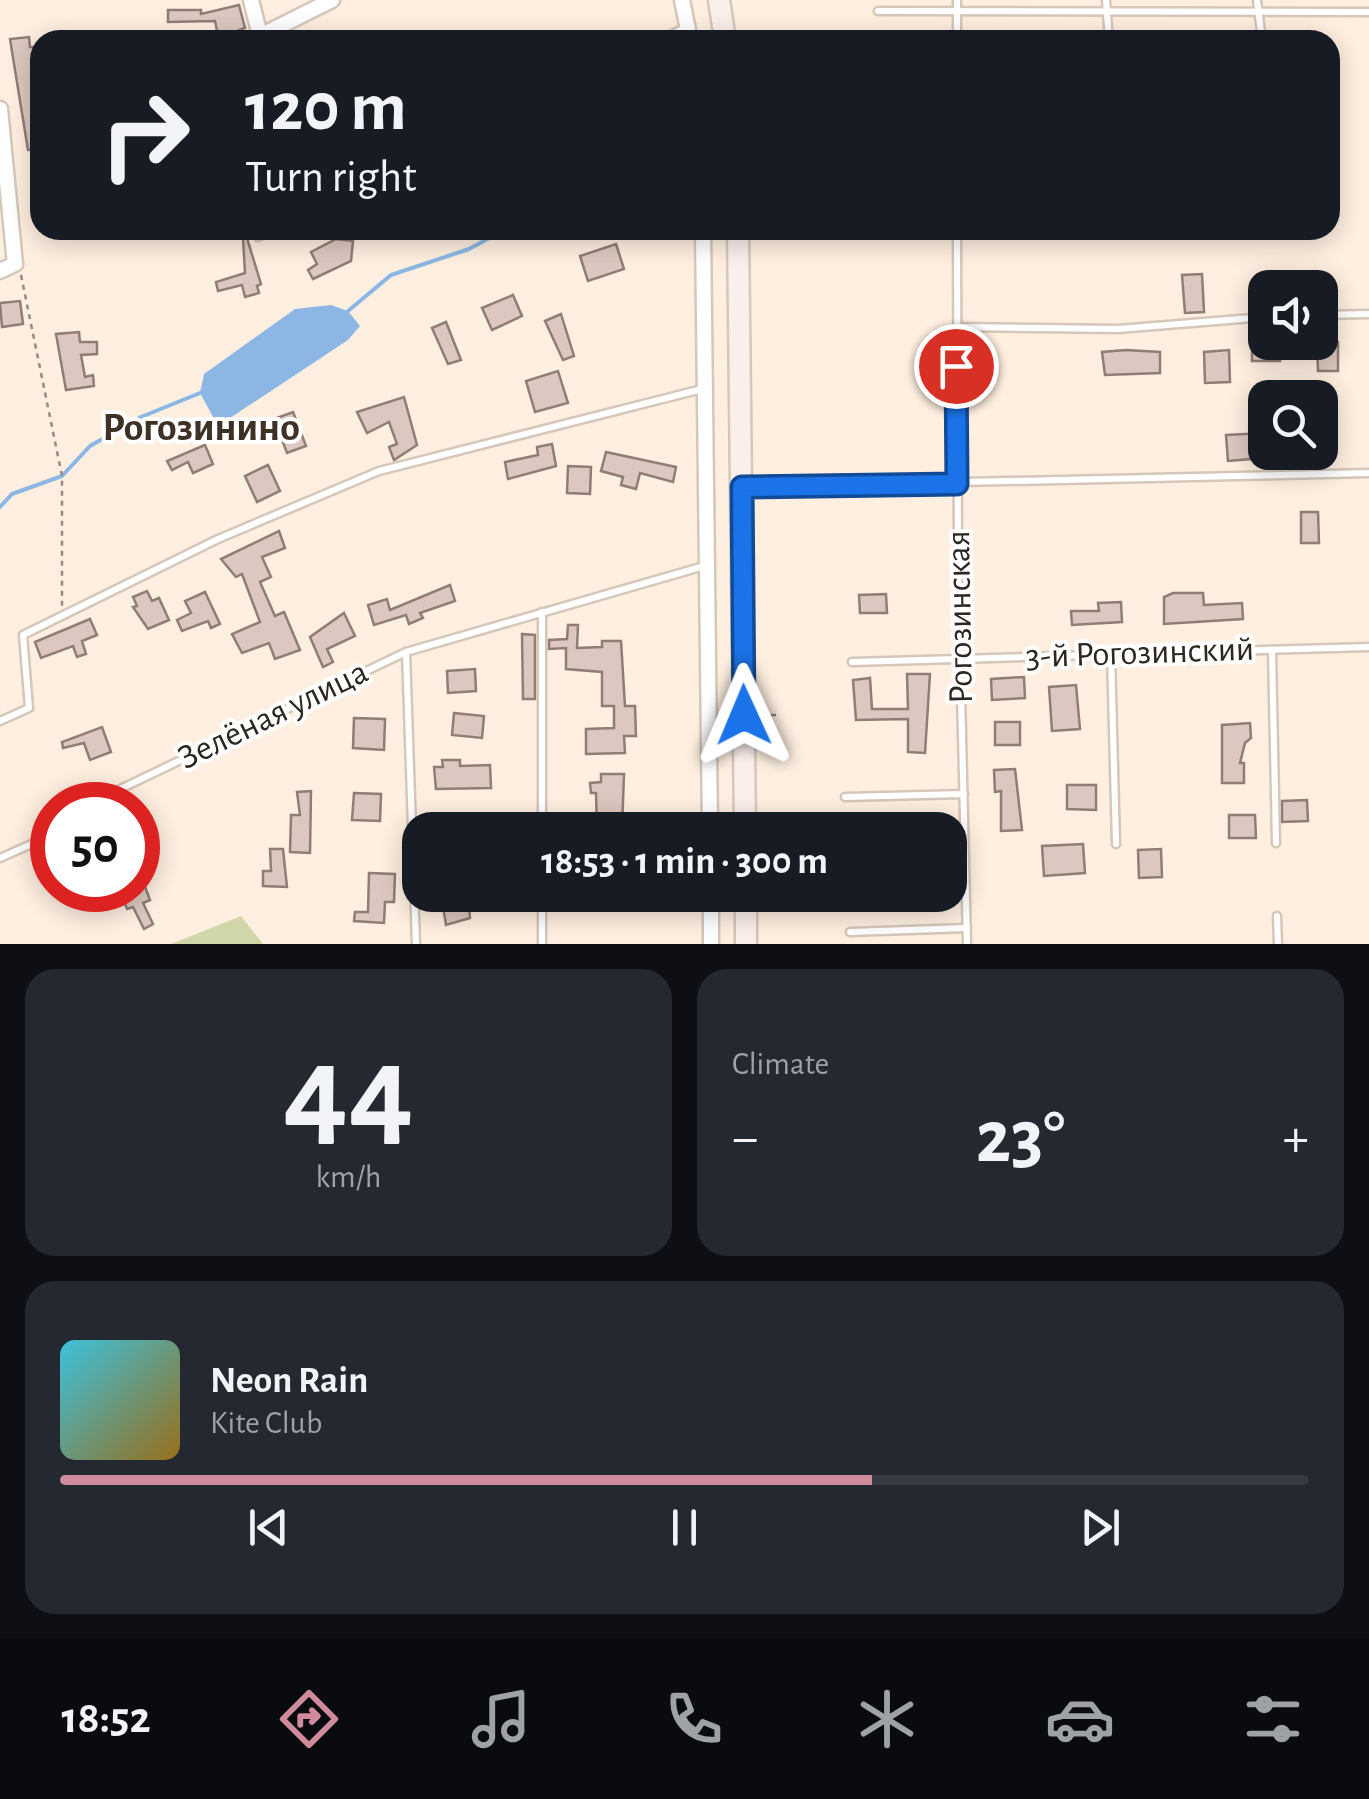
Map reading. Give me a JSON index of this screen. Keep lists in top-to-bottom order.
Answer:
{
  "streets": {
    "lane": ["Рогозинская", "3-й Рогозинский", "Зелёная улица"]
  },
  "crossings": [
    ["Рогозинская", "3-й Рогозинский"]
  ],
  "districts": ["Рогозинино"],
  "page": {
    "turn": ["120 m", "Turn right"],
    "limit": "50",
    "trip": "18:53 · 1 min · 300 m",
    "tile": [
      ["44", "km/h"],
      "Climate"
    ],
    "heat": ["−", "23°", "+"],
    "song": ["Neon Rain", "Kite Club"],
    "tabs": "18:52"
  }
}
